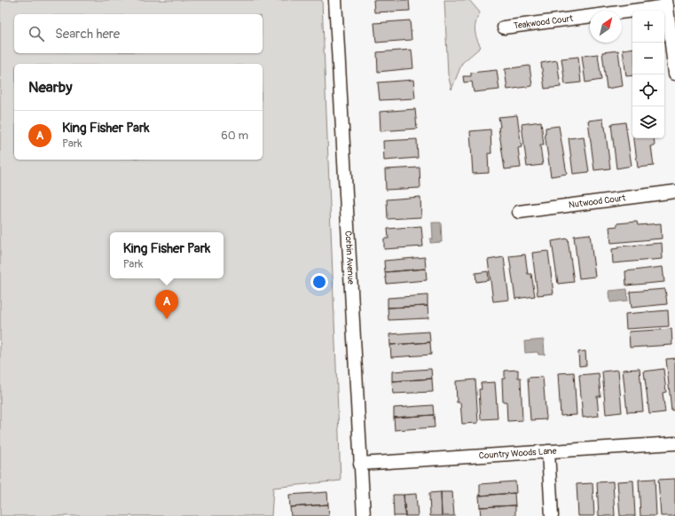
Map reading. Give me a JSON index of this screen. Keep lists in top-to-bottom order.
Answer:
{
  "streets": {
    "street": [
      "Teakwood Court",
      "Nutwood Court",
      "Corbin Avenue",
      "Country Woods Lane"
    ]
  },
  "crossings": [
    ["Corbin Avenue", "Country Woods Lane"]
  ],
  "north": "top right",
  "page": {
    "map_buttons": ["+", "−"],
    "search": "Search here",
    "heading": "Nearby",
    "list": [
      {
        "mark": "A",
        "name": "King Fisher Park",
        "note": "Park",
        "value": "60 m"
      }
    ],
    "popup": ["King Fisher Park", "Park"],
    "pins": "A"
  }
}
